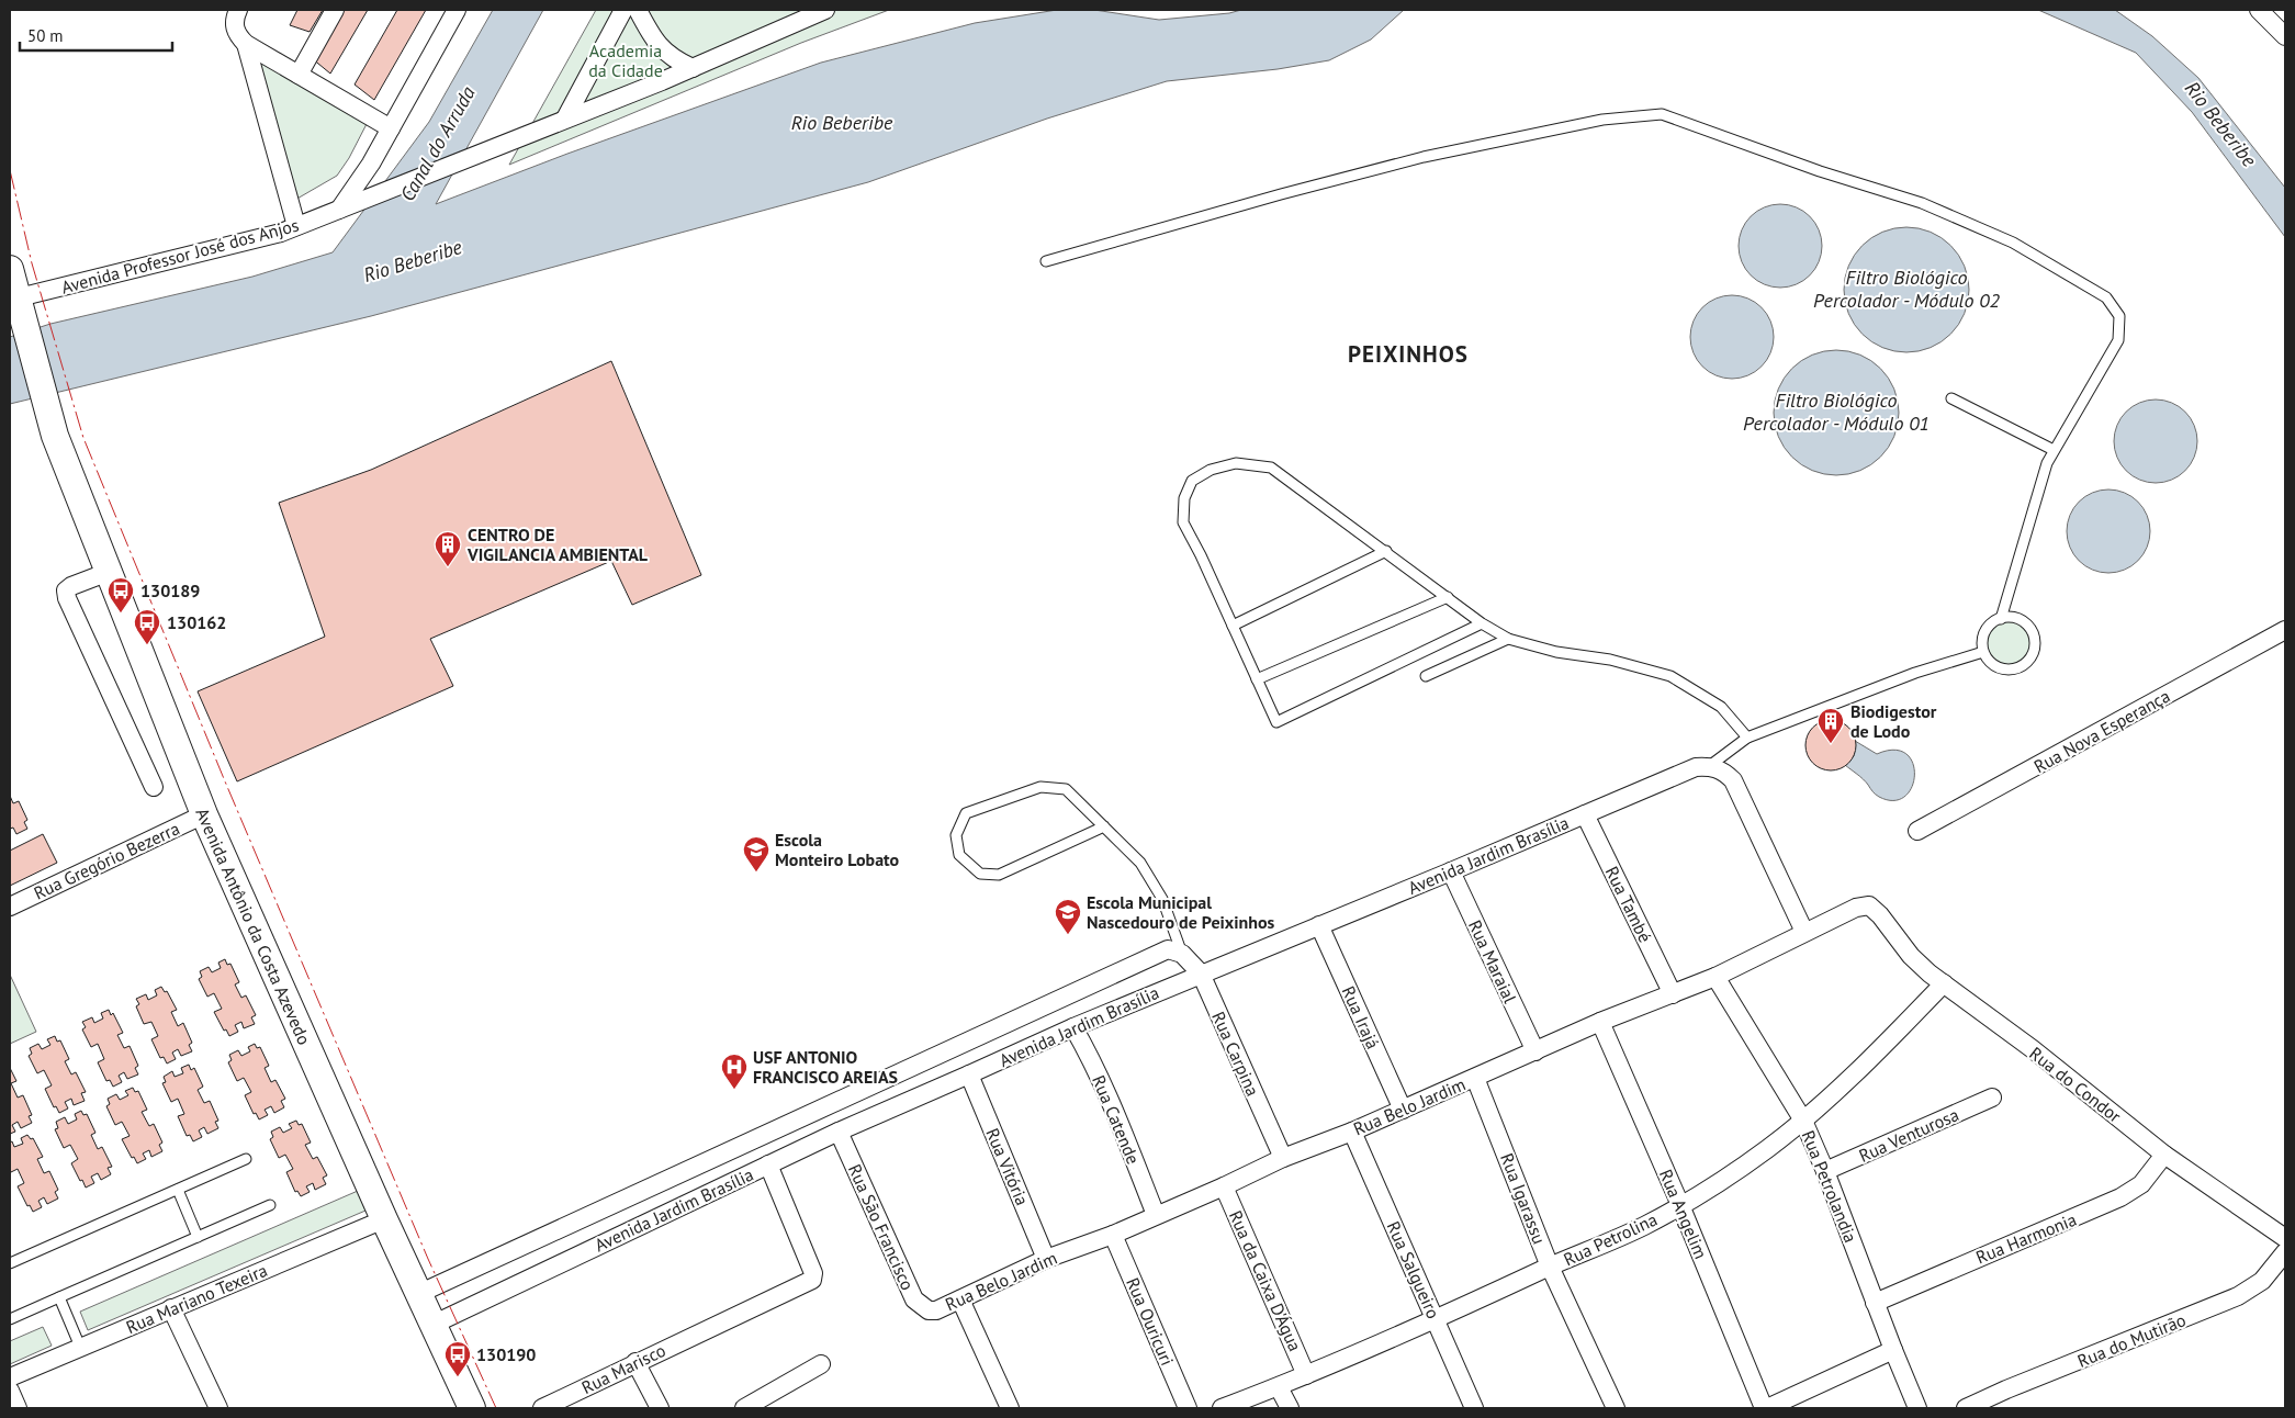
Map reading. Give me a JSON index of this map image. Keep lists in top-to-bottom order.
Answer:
{
  "streets": {
    "main road": ["Avenida Antônio da Costa Azevedo"],
    "street": [
      "Avenida Professor José dos Anjos",
      "Rua Nova Esperança",
      "Avenida Jardim Brasília",
      "Rua Gregório Bezerra",
      "Rua També",
      "Rua Maraial",
      "Rua Irajá",
      "Rua Carpina",
      "Rua do Condor",
      "Rua Belo Jardim",
      "Rua Catende",
      "Rua Venturosa",
      "Rua Vitória",
      "Rua Petrolandia",
      "Rua Igarassu",
      "Rua Angelim",
      "Rua São Francisco",
      "Rua Harmonia",
      "Rua Petrolina",
      "Rua Salgueiro",
      "Rua da Caixa D'Água",
      "Rua Mariano Texeira",
      "Rua Ouricuri",
      "Rua do Mutirão",
      "Rua Marisco"
    ]
  },
  "crossings": [
    ["Avenida Professor José dos Anjos", "Avenida Antônio da Costa Azevedo"],
    ["Avenida Jardim Brasília", "Rua També"],
    ["Avenida Jardim Brasília", "Avenida Antônio da Costa Azevedo"],
    ["Avenida Jardim Brasília", "Rua Maraial"],
    ["Avenida Jardim Brasília", "Rua Irajá"],
    ["Avenida Jardim Brasília", "Rua Carpina"],
    ["Avenida Jardim Brasília", "Rua Catende"],
    ["Avenida Jardim Brasília", "Rua Vitória"],
    ["Avenida Jardim Brasília", "Rua São Francisco"],
    ["Avenida Jardim Brasília", "Rua Marisco"],
    ["Rua Gregório Bezerra", "Avenida Antônio da Costa Azevedo"],
    ["Rua També", "Rua Belo Jardim"],
    ["Avenida Antônio da Costa Azevedo", "Rua Mariano Texeira"],
    ["Rua Maraial", "Rua Belo Jardim"],
    ["Rua Irajá", "Rua Belo Jardim"],
    ["Rua Carpina", "Rua Belo Jardim"],
    ["Rua do Condor", "Rua Belo Jardim"],
    ["Rua do Condor", "Rua Harmonia"],
    ["Rua do Condor", "Rua Petrolina"],
    ["Rua Belo Jardim", "Rua Catende"],
    ["Rua Belo Jardim", "Rua Vitória"],
    ["Rua Belo Jardim", "Rua Petrolandia"],
    ["Rua Belo Jardim", "Rua Igarassu"],
    ["Rua Belo Jardim", "Rua Angelim"],
    ["Rua Belo Jardim", "Rua São Francisco"],
    ["Rua Belo Jardim", "Rua Salgueiro"],
    ["Rua Belo Jardim", "Rua da Caixa D'Água"],
    ["Rua Belo Jardim", "Rua Ouricuri"],
    ["Rua Venturosa", "Rua Petrolandia"],
    ["Rua Petrolandia", "Rua Harmonia"],
    ["Rua Petrolandia", "Rua Petrolina"],
    ["Rua Igarassu", "Rua Petrolina"],
    ["Rua Angelim", "Rua Petrolina"],
    ["Rua Petrolina", "Rua Salgueiro"],
    ["Rua Petrolina", "Rua da Caixa D'Água"]
  ],
  "districts": ["PEIXINHOS"],
  "water": [
    "Rio Beberibe",
    "Canal do Arruda",
    "Filtro Biológico Percolador - Módulo 02",
    "Filtro Biológico Percolador - Módulo 01"
  ],
  "parks": ["Academia da Cidade"],
  "places": {
    "building": ["CENTRO DE VIGILANCIA AMBIENTAL", "Biodigestor de Lodo"],
    "bus stop": ["130189", "130162", "130190"],
    "school or university": ["Escola Monteiro Lobato", "Escola Municipal Nascedouro de Peixinhos"],
    "hospital": ["USF ANTONIO FRANCISCO AREIAS"]
  },
  "scale_bar": "50 m"
}
